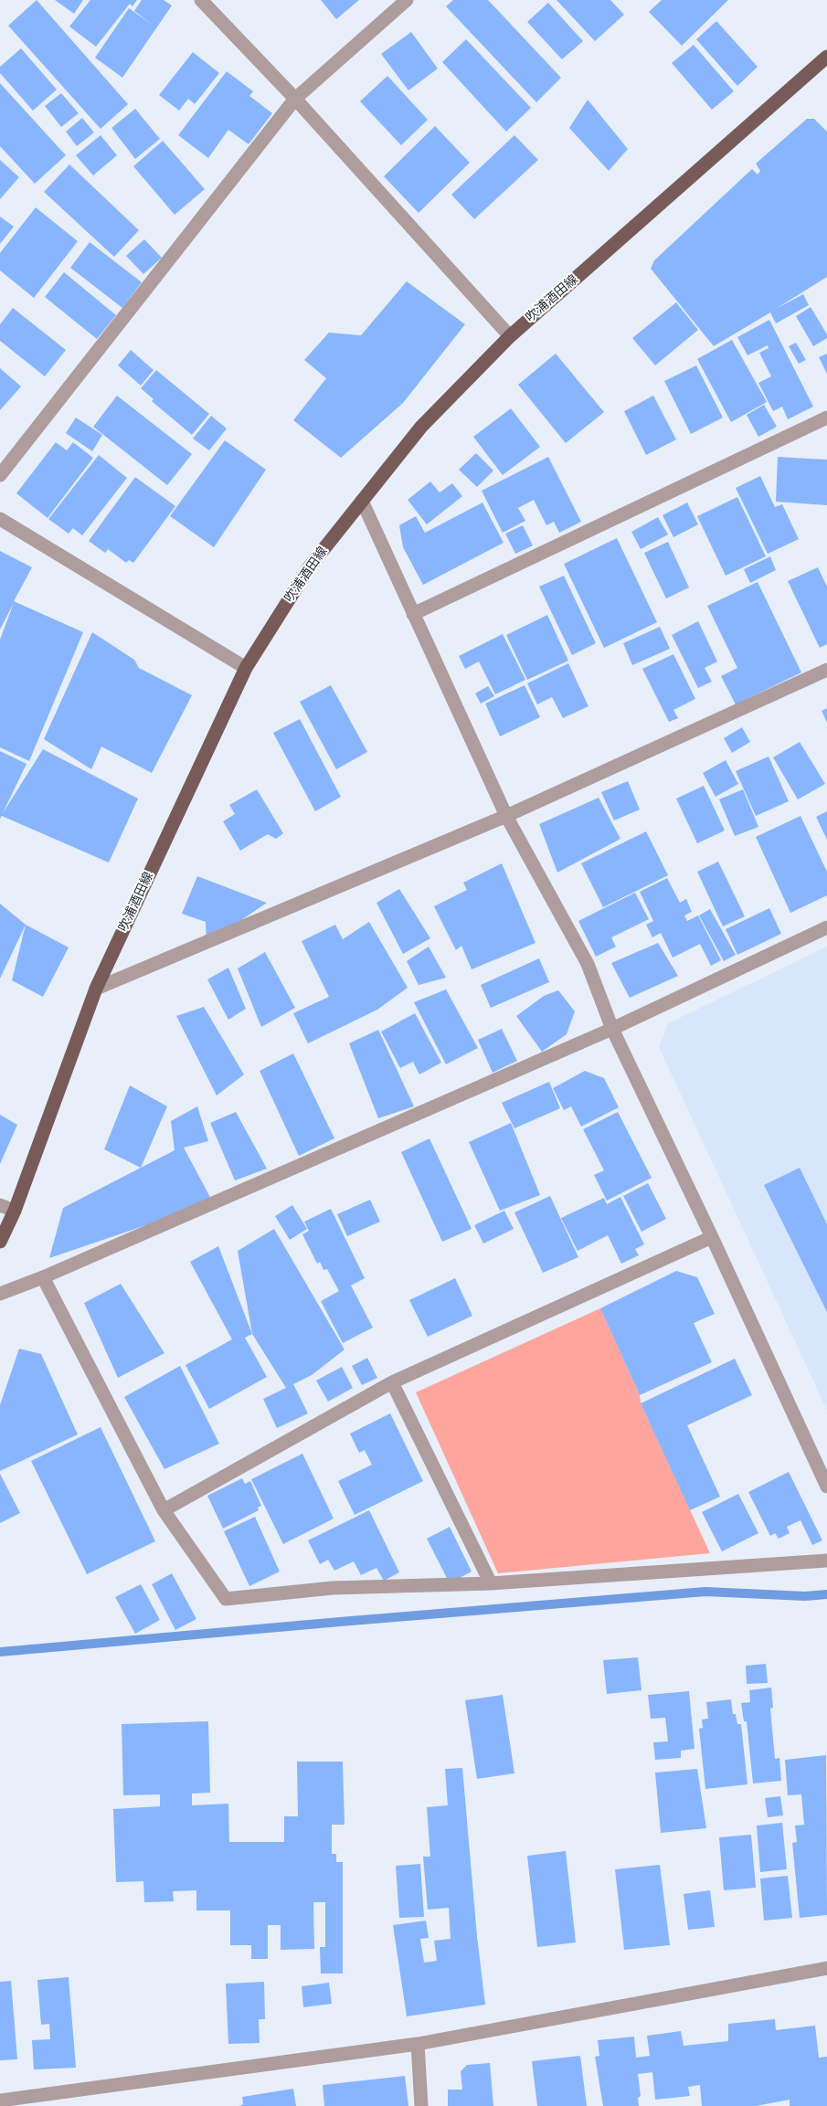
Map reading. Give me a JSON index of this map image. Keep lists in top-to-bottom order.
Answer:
{
  "streets": {
    "main road": ["吹浦酒田線"]
  }
}
